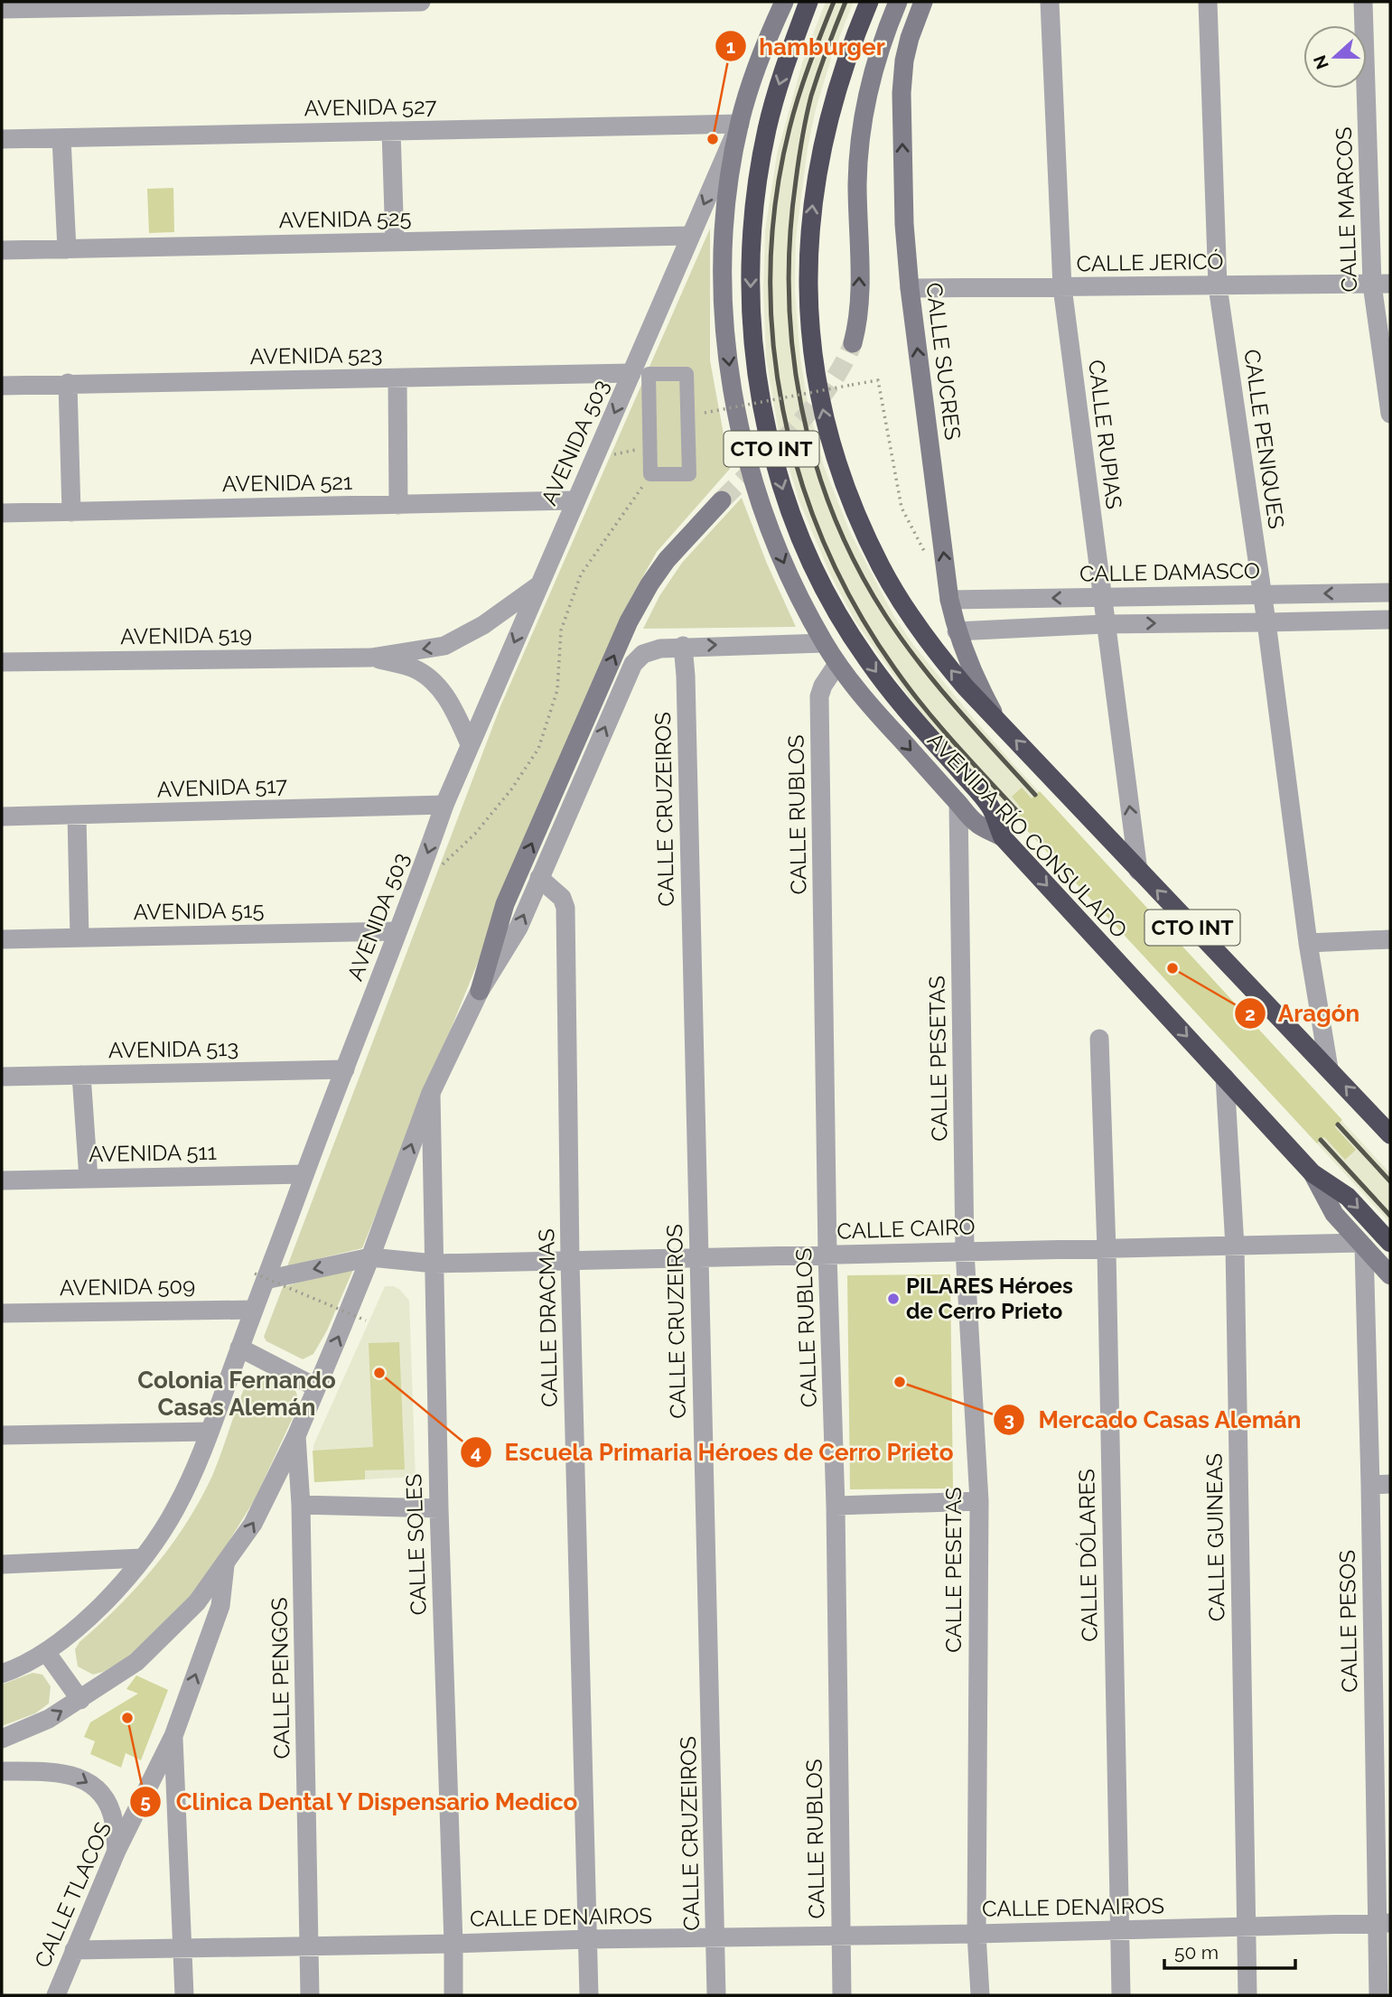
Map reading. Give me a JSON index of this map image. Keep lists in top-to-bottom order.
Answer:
{
  "streets": {
    "highway": ["CTO INT", "AVENIDA RÍO CONSULADO"],
    "main road": ["CALLE SUCRES"],
    "street": [
      "AVENIDA 527",
      "CALLE MARCOS",
      "AVENIDA 525",
      "CALLE JERICÓ",
      "AVENIDA 523",
      "CALLE RUPIAS",
      "CALLE PENIQUES",
      "AVENIDA 503",
      "AVENIDA 521",
      "CALLE DAMASCO",
      "AVENIDA 519",
      "AVENIDA 517",
      "CALLE CRUZEIROS",
      "CALLE RUBLOS",
      "AVENIDA 515",
      "AVENIDA 513",
      "CALLE PESETAS",
      "AVENIDA 511",
      "CALLE CAIRO",
      "AVENIDA 509",
      "CALLE DRACMAS",
      "CALLE GUINEAS",
      "CALLE SOLES",
      "CALLE DÓLARES",
      "CALLE PESOS",
      "CALLE PENGOS",
      "CALLE TLACOS",
      "CALLE DENAIROS"
    ]
  },
  "crossings": [
    ["AVENIDA 527", "AVENIDA 503"],
    ["AVENIDA 527", "AVENIDA RÍO CONSULADO"],
    ["CALLE MARCOS", "CALLE JERICÓ"],
    ["AVENIDA 525", "AVENIDA 503"],
    ["CALLE JERICÓ", "CALLE SUCRES"],
    ["CALLE JERICÓ", "CALLE RUPIAS"],
    ["CALLE JERICÓ", "CALLE PENIQUES"],
    ["AVENIDA 523", "AVENIDA 503"],
    ["CALLE SUCRES", "CTO INT"],
    ["CALLE SUCRES", "CALLE DAMASCO"],
    ["CALLE RUPIAS", "CTO INT"],
    ["CALLE RUPIAS", "CALLE DAMASCO"],
    ["CALLE PENIQUES", "CTO INT"],
    ["CALLE PENIQUES", "CALLE DAMASCO"],
    ["AVENIDA 503", "AVENIDA 521"],
    ["AVENIDA 503", "AVENIDA 519"],
    ["AVENIDA 503", "AVENIDA 517"],
    ["AVENIDA 503", "AVENIDA RÍO CONSULADO"],
    ["AVENIDA 503", "AVENIDA 515"],
    ["AVENIDA 503", "AVENIDA 513"],
    ["AVENIDA 503", "AVENIDA 511"],
    ["AVENIDA 503", "CALLE CAIRO"],
    ["AVENIDA 503", "AVENIDA 509"],
    ["CTO INT", "AVENIDA RÍO CONSULADO"],
    ["CALLE CRUZEIROS", "CALLE CAIRO"],
    ["CALLE CRUZEIROS", "CALLE DENAIROS"],
    ["CALLE RUBLOS", "AVENIDA RÍO CONSULADO"],
    ["CALLE RUBLOS", "CALLE CAIRO"],
    ["CALLE RUBLOS", "CALLE DENAIROS"],
    ["AVENIDA RÍO CONSULADO", "CALLE PESETAS"],
    ["AVENIDA RÍO CONSULADO", "CALLE CAIRO"],
    ["AVENIDA RÍO CONSULADO", "CALLE GUINEAS"],
    ["AVENIDA RÍO CONSULADO", "CALLE PESOS"],
    ["CALLE PESETAS", "CALLE CAIRO"],
    ["CALLE PESETAS", "CALLE DENAIROS"],
    ["CALLE CAIRO", "CALLE DRACMAS"],
    ["CALLE CAIRO", "CALLE GUINEAS"],
    ["CALLE CAIRO", "CALLE SOLES"],
    ["CALLE CAIRO", "CALLE DÓLARES"],
    ["CALLE CAIRO", "CALLE PESOS"],
    ["CALLE DRACMAS", "CALLE DENAIROS"],
    ["CALLE GUINEAS", "CALLE DENAIROS"],
    ["CALLE SOLES", "CALLE DENAIROS"],
    ["CALLE DÓLARES", "CALLE DENAIROS"],
    ["CALLE PESOS", "CALLE DENAIROS"],
    ["CALLE PENGOS", "CALLE DENAIROS"],
    ["CALLE TLACOS", "CALLE DENAIROS"]
  ],
  "one_way": ["AVENIDA RÍO CONSULADO", "CALLE TLACOS"],
  "districts": ["Colonia Fernando Casas Alemán"],
  "places": [
    "hamburger",
    "Aragón",
    "PILARES Héroes de Cerro Prieto",
    "Escuela Primaria Héroes de Cerro Prieto",
    "Mercado Casas Alemán",
    "Clinica Dental Y Dispensario Medico"
  ],
  "scale_bar": "50 m",
  "north": "left"
}
